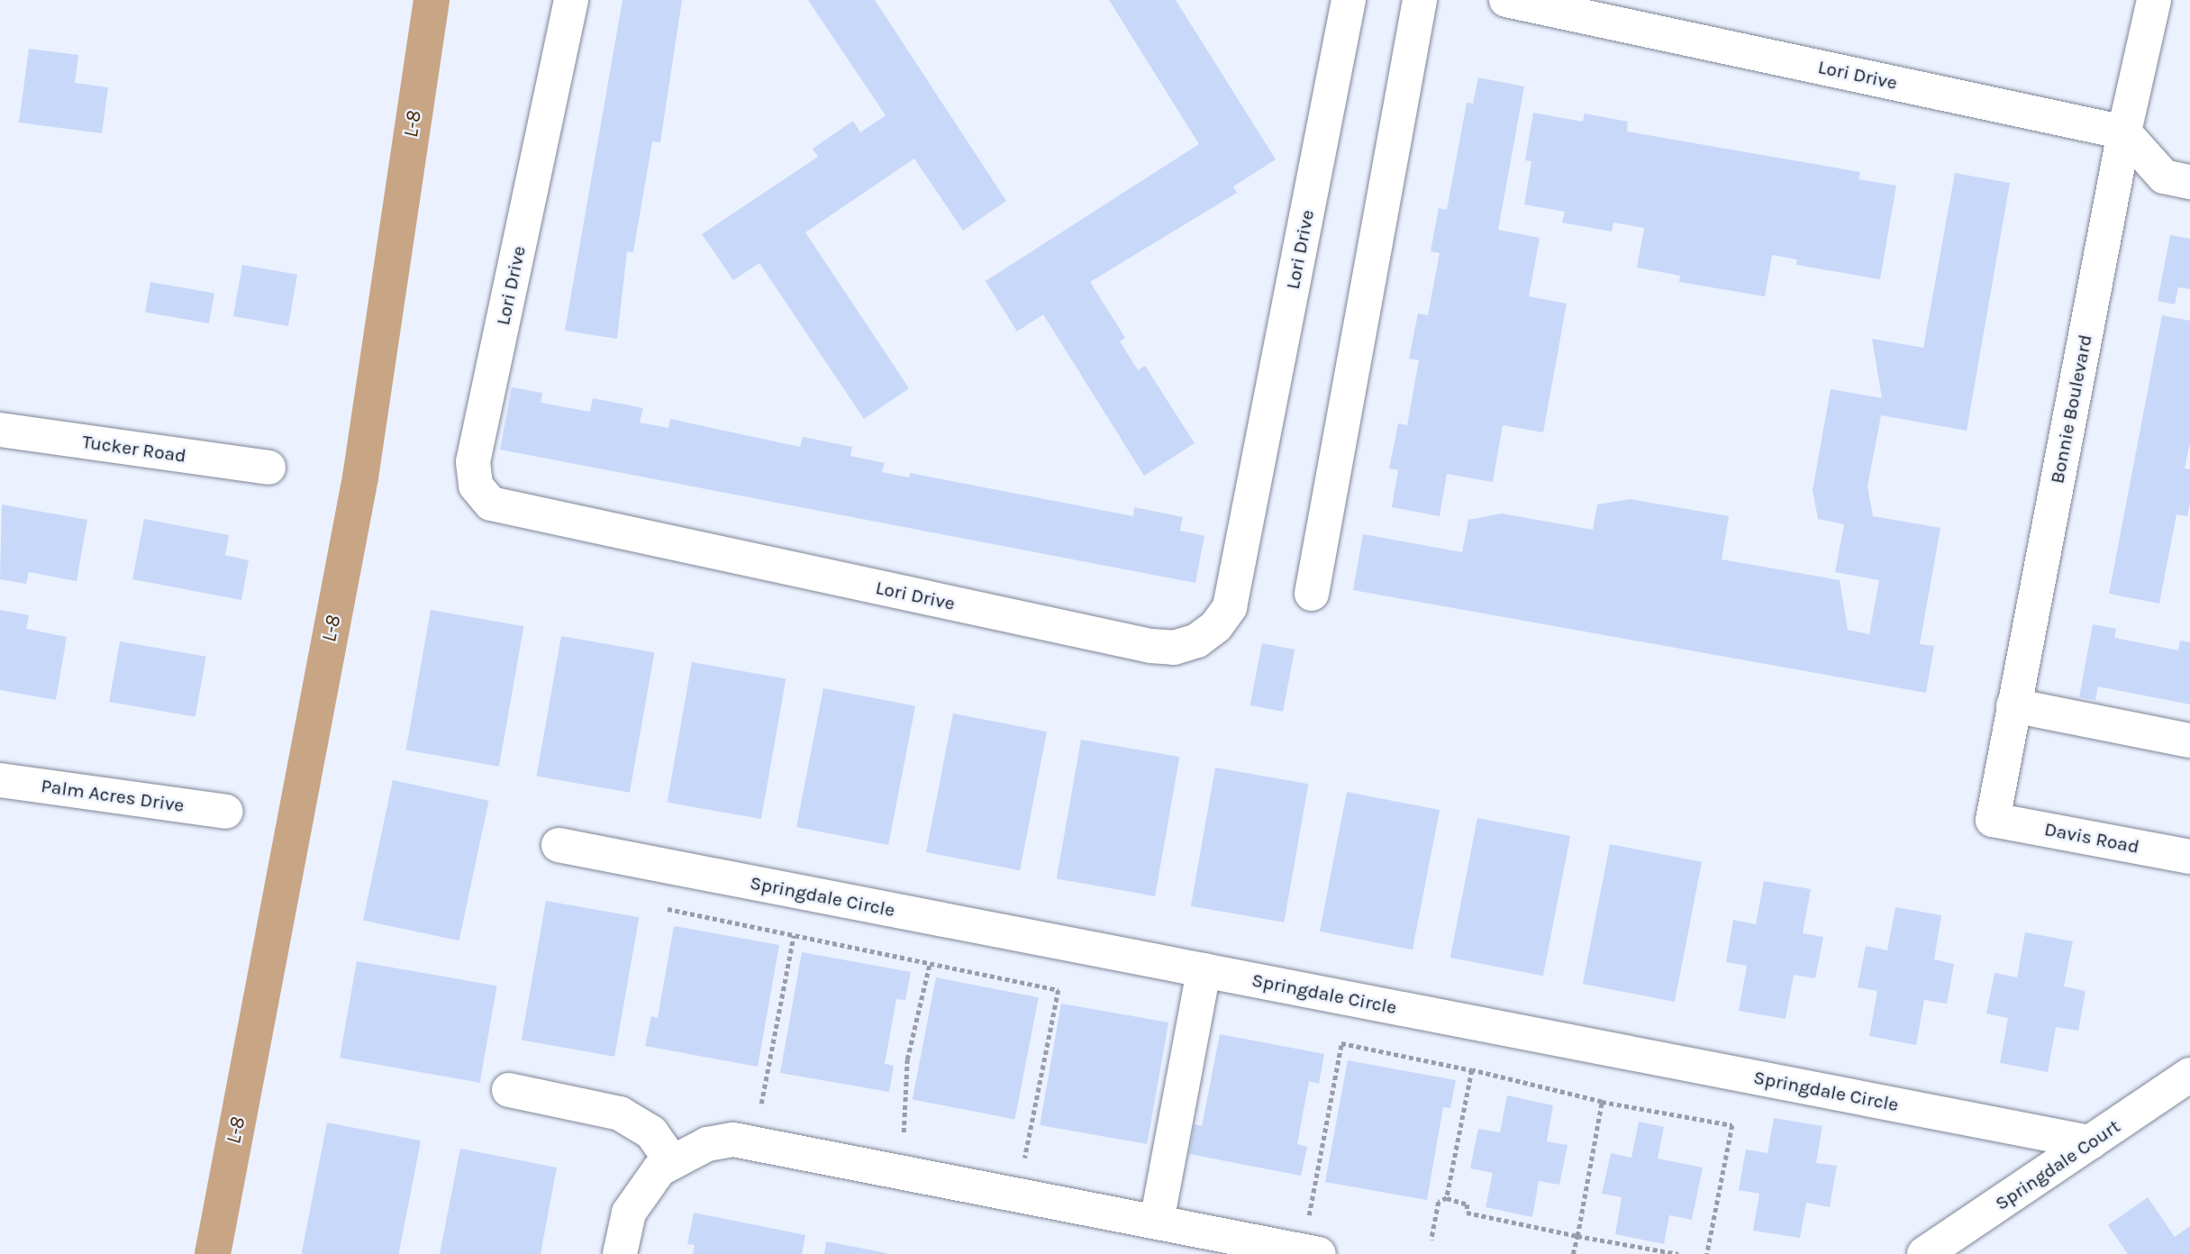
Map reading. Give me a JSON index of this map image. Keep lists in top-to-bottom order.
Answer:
{
  "streets": {
    "street": [
      "Lori Drive",
      "Bonnie Boulevard",
      "Tucker Road",
      "Palm Acres Drive",
      "Davis Road",
      "Springdale Circle",
      "Springdale Court"
    ]
  },
  "crossings": [
    ["Lori Drive", "Bonnie Boulevard"],
    ["Bonnie Boulevard", "Davis Road"],
    ["Springdale Circle", "Springdale Court"]
  ],
  "water": ["L-8"]
}
